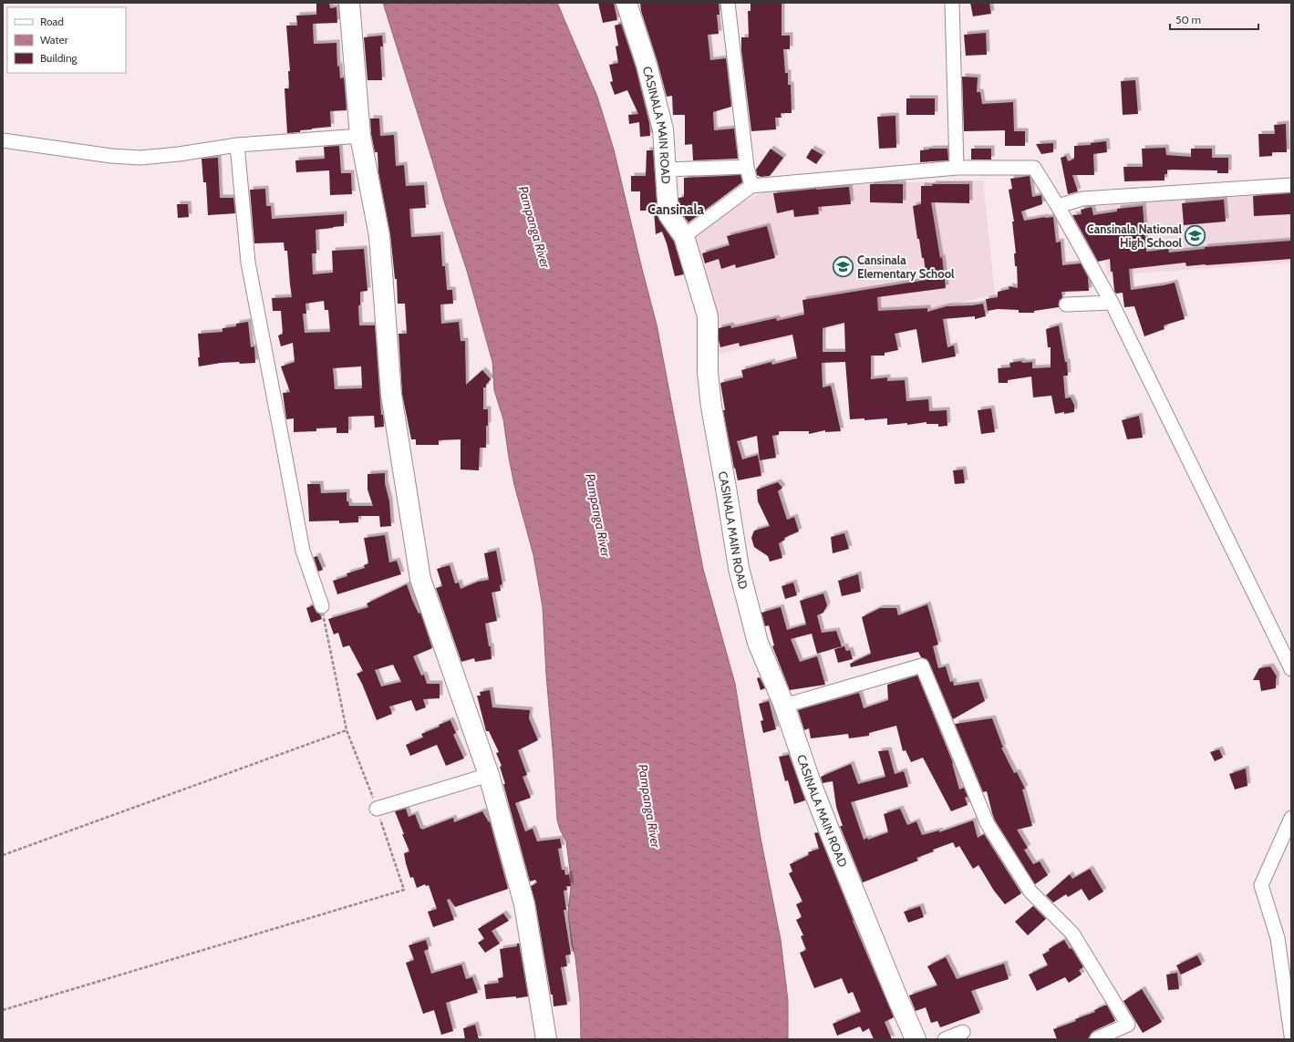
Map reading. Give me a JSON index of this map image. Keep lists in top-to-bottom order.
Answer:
{
  "streets": {
    "street": ["CASINALA MAIN ROAD"]
  },
  "districts": ["Cansinala"],
  "water": ["Pampanga River"],
  "places": {
    "school or university": ["Cansinala National High School", "Cansinala Elementary School"]
  },
  "legend": ["Road", "Water", "Building"],
  "scale_bar": "50 m"
}
